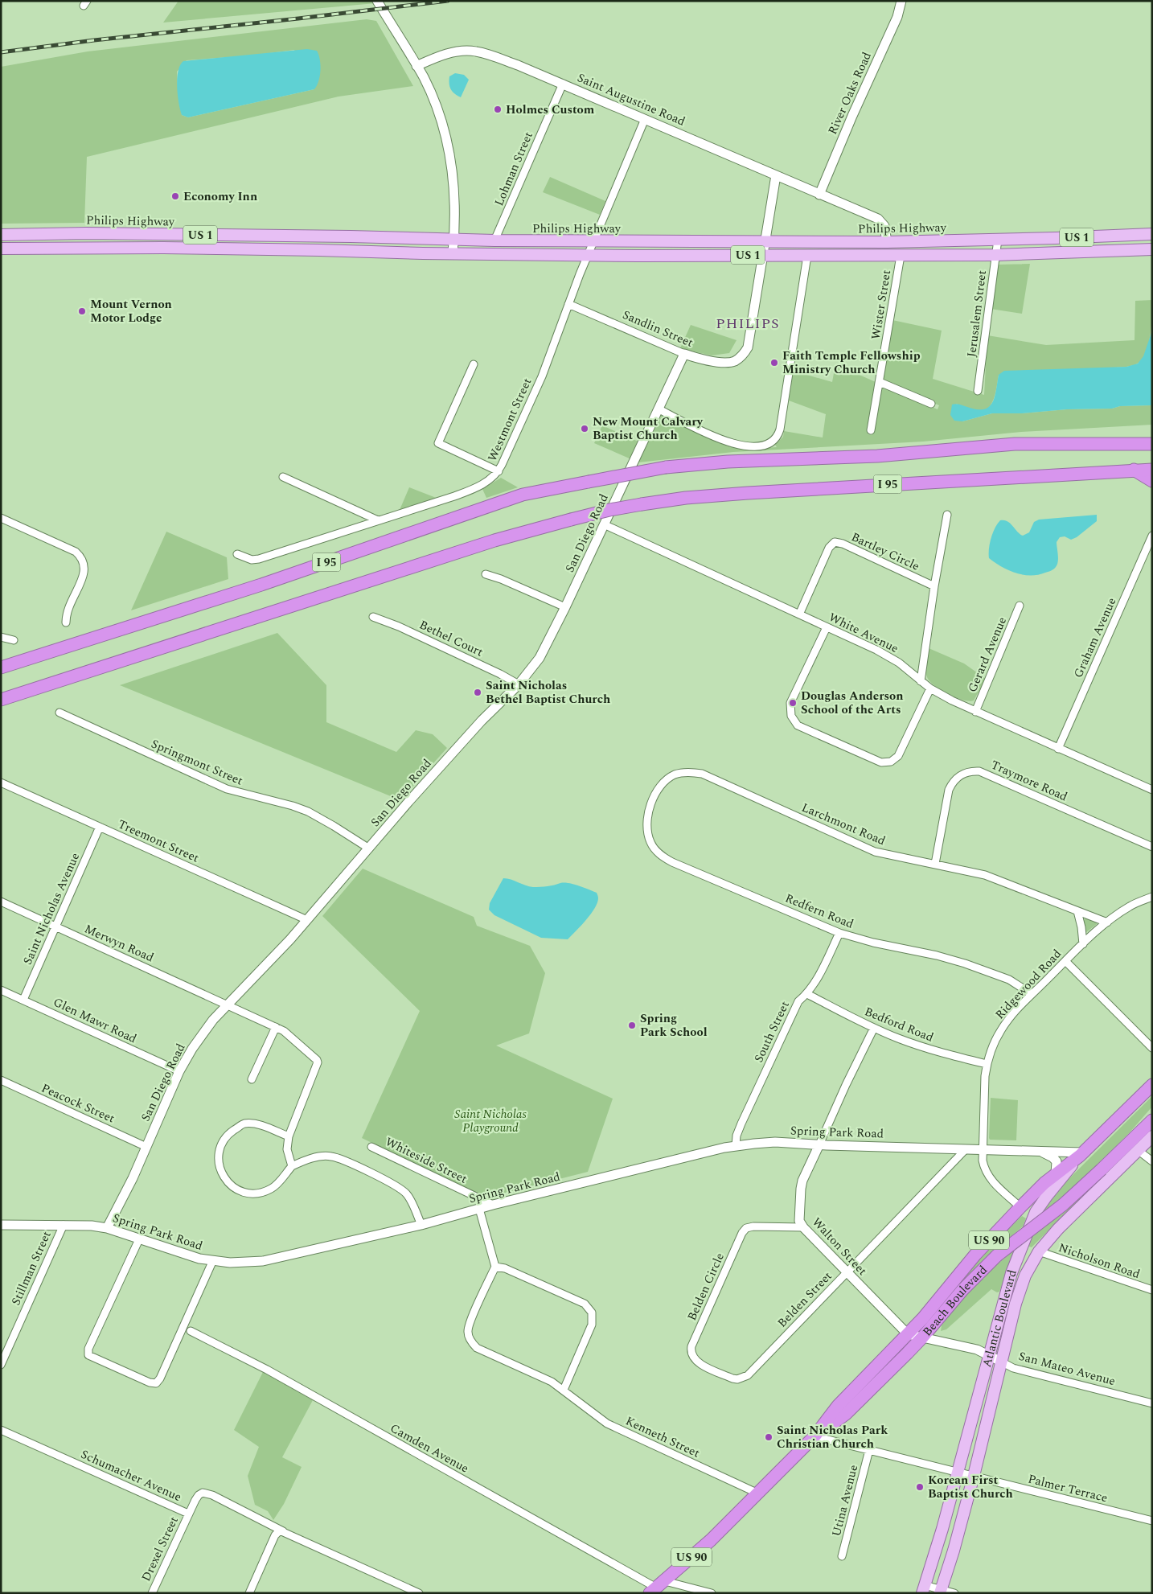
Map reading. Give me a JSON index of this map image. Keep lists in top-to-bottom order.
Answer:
{
  "streets": {
    "highway": [
      "I 95",
      "US 90",
      "Beach Boulevard",
      "Atlantic Boulevard"
    ],
    "main road": ["Philips Highway", "US 1"],
    "street": [
      "River Oaks Road",
      "Saint Augustine Road",
      "Lohman Street",
      "Wister Street",
      "Jerusalem Street",
      "Sandlin Street",
      "Westmont Street",
      "San Diego Road",
      "Bartley Circle",
      "White Avenue",
      "Graham Avenue",
      "Bethel Court",
      "Gerard Avenue",
      "Springmont Street",
      "Traymore Road",
      "Larchmont Road",
      "Treemont Street",
      "Saint Nicholas Avenue",
      "Redfern Road",
      "Merwyn Road",
      "Ridgewood Road",
      "Glen Mawr Road",
      "Bedford Road",
      "South Street",
      "Peacock Street",
      "Spring Park Road",
      "Whiteside Street",
      "Walton Street",
      "Nicholson Road",
      "Stillman Street",
      "Belden Circle",
      "Belden Street",
      "San Mateo Avenue",
      "Kenneth Street",
      "Camden Avenue",
      "Schumacher Avenue",
      "Palmer Terrace",
      "Utina Avenue",
      "Drexel Street"
    ]
  },
  "crossings": [
    ["River Oaks Road", "Saint Augustine Road"],
    ["Saint Augustine Road", "Lohman Street"],
    ["Saint Augustine Road", "Philips Highway"],
    ["Saint Augustine Road", "Westmont Street"],
    ["Lohman Street", "Philips Highway"],
    ["Philips Highway", "Jerusalem Street"],
    ["Philips Highway", "Westmont Street"],
    ["US 1", "Wister Street"],
    ["US 1", "Jerusalem Street"],
    ["US 1", "Sandlin Street"],
    ["US 1", "Westmont Street"],
    ["Sandlin Street", "Westmont Street"],
    ["Sandlin Street", "San Diego Road"],
    ["San Diego Road", "White Avenue"],
    ["San Diego Road", "Bethel Court"],
    ["San Diego Road", "Springmont Street"],
    ["San Diego Road", "Treemont Street"],
    ["San Diego Road", "Merwyn Road"],
    ["San Diego Road", "Glen Mawr Road"],
    ["San Diego Road", "Peacock Street"],
    ["San Diego Road", "Spring Park Road"],
    ["Bartley Circle", "White Avenue"],
    ["White Avenue", "Graham Avenue"],
    ["White Avenue", "Gerard Avenue"],
    ["Traymore Road", "Larchmont Road"],
    ["Larchmont Road", "Redfern Road"],
    ["Larchmont Road", "Ridgewood Road"],
    ["Treemont Street", "Saint Nicholas Avenue"],
    ["Saint Nicholas Avenue", "Merwyn Road"],
    ["Saint Nicholas Avenue", "Glen Mawr Road"],
    ["Redfern Road", "Ridgewood Road"],
    ["Redfern Road", "South Street"],
    ["Ridgewood Road", "Bedford Road"],
    ["Ridgewood Road", "Spring Park Road"],
    ["Ridgewood Road", "Beach Boulevard"],
    ["Bedford Road", "South Street"],
    ["Bedford Road", "Walton Street"],
    ["South Street", "Spring Park Road"],
    ["Spring Park Road", "Whiteside Street"],
    ["Spring Park Road", "Walton Street"],
    ["Spring Park Road", "Stillman Street"],
    ["Spring Park Road", "Belden Street"],
    ["Spring Park Road", "Beach Boulevard"],
    ["Spring Park Road", "Atlantic Boulevard"],
    ["Walton Street", "Belden Circle"],
    ["Walton Street", "Belden Street"],
    ["Walton Street", "Beach Boulevard"],
    ["Walton Street", "San Mateo Avenue"],
    ["Nicholson Road", "Atlantic Boulevard"],
    ["Belden Circle", "Belden Street"],
    ["Beach Boulevard", "Atlantic Boulevard"],
    ["Beach Boulevard", "San Mateo Avenue"],
    ["Beach Boulevard", "Kenneth Street"],
    ["Beach Boulevard", "Camden Avenue"],
    ["Beach Boulevard", "Palmer Terrace"],
    ["Atlantic Boulevard", "San Mateo Avenue"],
    ["Atlantic Boulevard", "Palmer Terrace"],
    ["Schumacher Avenue", "Drexel Street"],
    ["Palmer Terrace", "Utina Avenue"]
  ],
  "districts": ["PHILIPS"],
  "parks": ["Saint Nicholas Playground"],
  "places": [
    "Holmes Custom",
    "Economy Inn",
    "Mount Vernon Motor Lodge",
    "Faith Temple Fellowship Ministry Church",
    "New Mount Calvary Baptist Church",
    "Saint Nicholas Bethel Baptist Church",
    "Douglas Anderson School of the Arts",
    "Spring Park School",
    "Saint Nicholas Park Christian Church",
    "Korean First Baptist Church"
  ]
}
